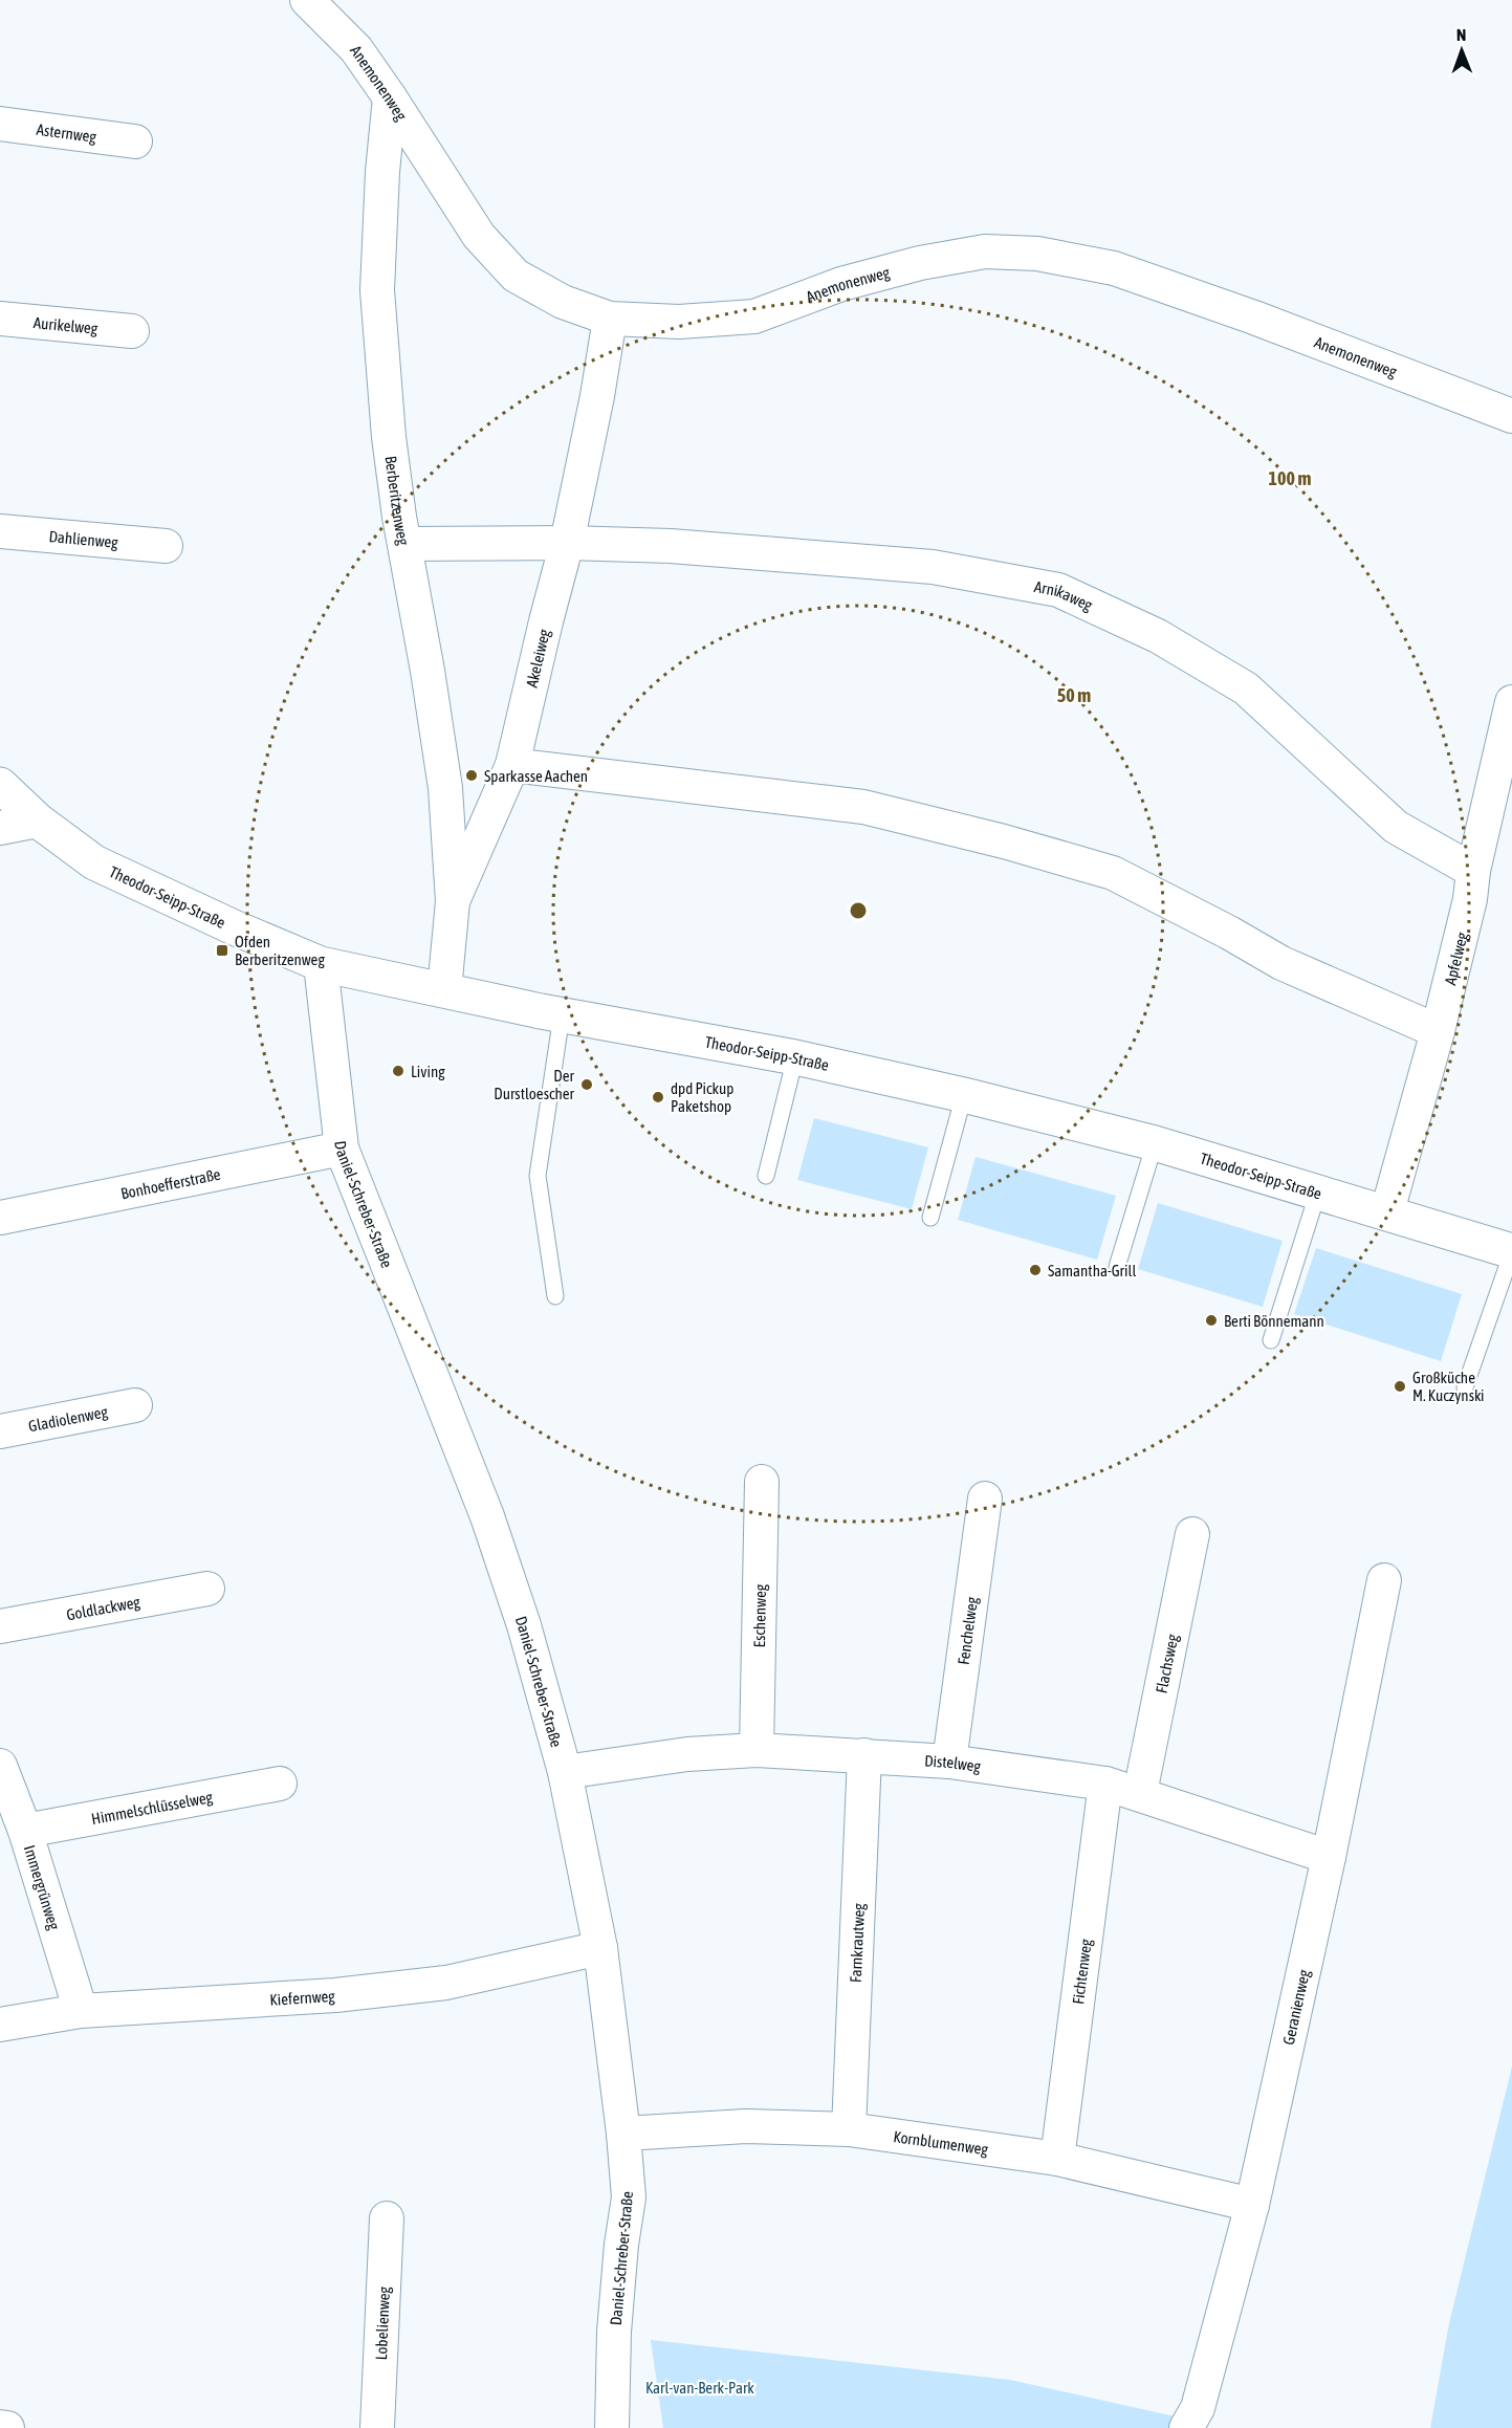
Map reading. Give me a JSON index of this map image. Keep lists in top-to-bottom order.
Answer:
{
  "streets": {
    "street": [
      "Anemonenweg",
      "Asternweg",
      "Aurikelweg",
      "Berberitzenweg",
      "Dahlienweg",
      "Arnikaweg",
      "Akeleiweg",
      "Theodor-Seipp-Straße",
      "Apfelweg",
      "Bonhoefferstraße",
      "Daniel-Schreber-Straße",
      "Gladiolenweg",
      "Goldlackweg",
      "Eschenweg",
      "Fenchelweg",
      "Flachsweg",
      "Distelweg",
      "Himmelschlüsselweg",
      "Immergrünweg",
      "Farnkrautweg",
      "Fichtenweg",
      "Kiefernweg",
      "Geranienweg",
      "Kornblumenweg",
      "Lobelienweg"
    ]
  },
  "crossings": [
    ["Anemonenweg", "Berberitzenweg"],
    ["Anemonenweg", "Akeleiweg"],
    ["Berberitzenweg", "Arnikaweg"],
    ["Berberitzenweg", "Akeleiweg"],
    ["Arnikaweg", "Akeleiweg"],
    ["Arnikaweg", "Apfelweg"],
    ["Akeleiweg", "Theodor-Seipp-Straße"],
    ["Theodor-Seipp-Straße", "Apfelweg"],
    ["Theodor-Seipp-Straße", "Daniel-Schreber-Straße"],
    ["Bonhoefferstraße", "Daniel-Schreber-Straße"],
    ["Daniel-Schreber-Straße", "Distelweg"],
    ["Daniel-Schreber-Straße", "Kiefernweg"],
    ["Daniel-Schreber-Straße", "Kornblumenweg"],
    ["Eschenweg", "Distelweg"],
    ["Fenchelweg", "Distelweg"],
    ["Flachsweg", "Distelweg"],
    ["Distelweg", "Farnkrautweg"],
    ["Distelweg", "Fichtenweg"],
    ["Distelweg", "Geranienweg"],
    ["Himmelschlüsselweg", "Immergrünweg"],
    ["Immergrünweg", "Kiefernweg"],
    ["Farnkrautweg", "Kornblumenweg"],
    ["Fichtenweg", "Kornblumenweg"],
    ["Geranienweg", "Kornblumenweg"]
  ],
  "parks": ["Karl-van-Berk-Park"],
  "places": {
    "other": [
      "Sparkasse Aachen",
      "Living",
      "Der Durstloescher",
      "dpd Pickup Paketshop",
      "Samantha-Grill",
      "Berti Bönnemann",
      "Großküche M. Kuczynski"
    ],
    "transit": ["Ofden Berberitzenweg"]
  },
  "north": "top",
  "rings": ["100 m", "50 m"]
}
